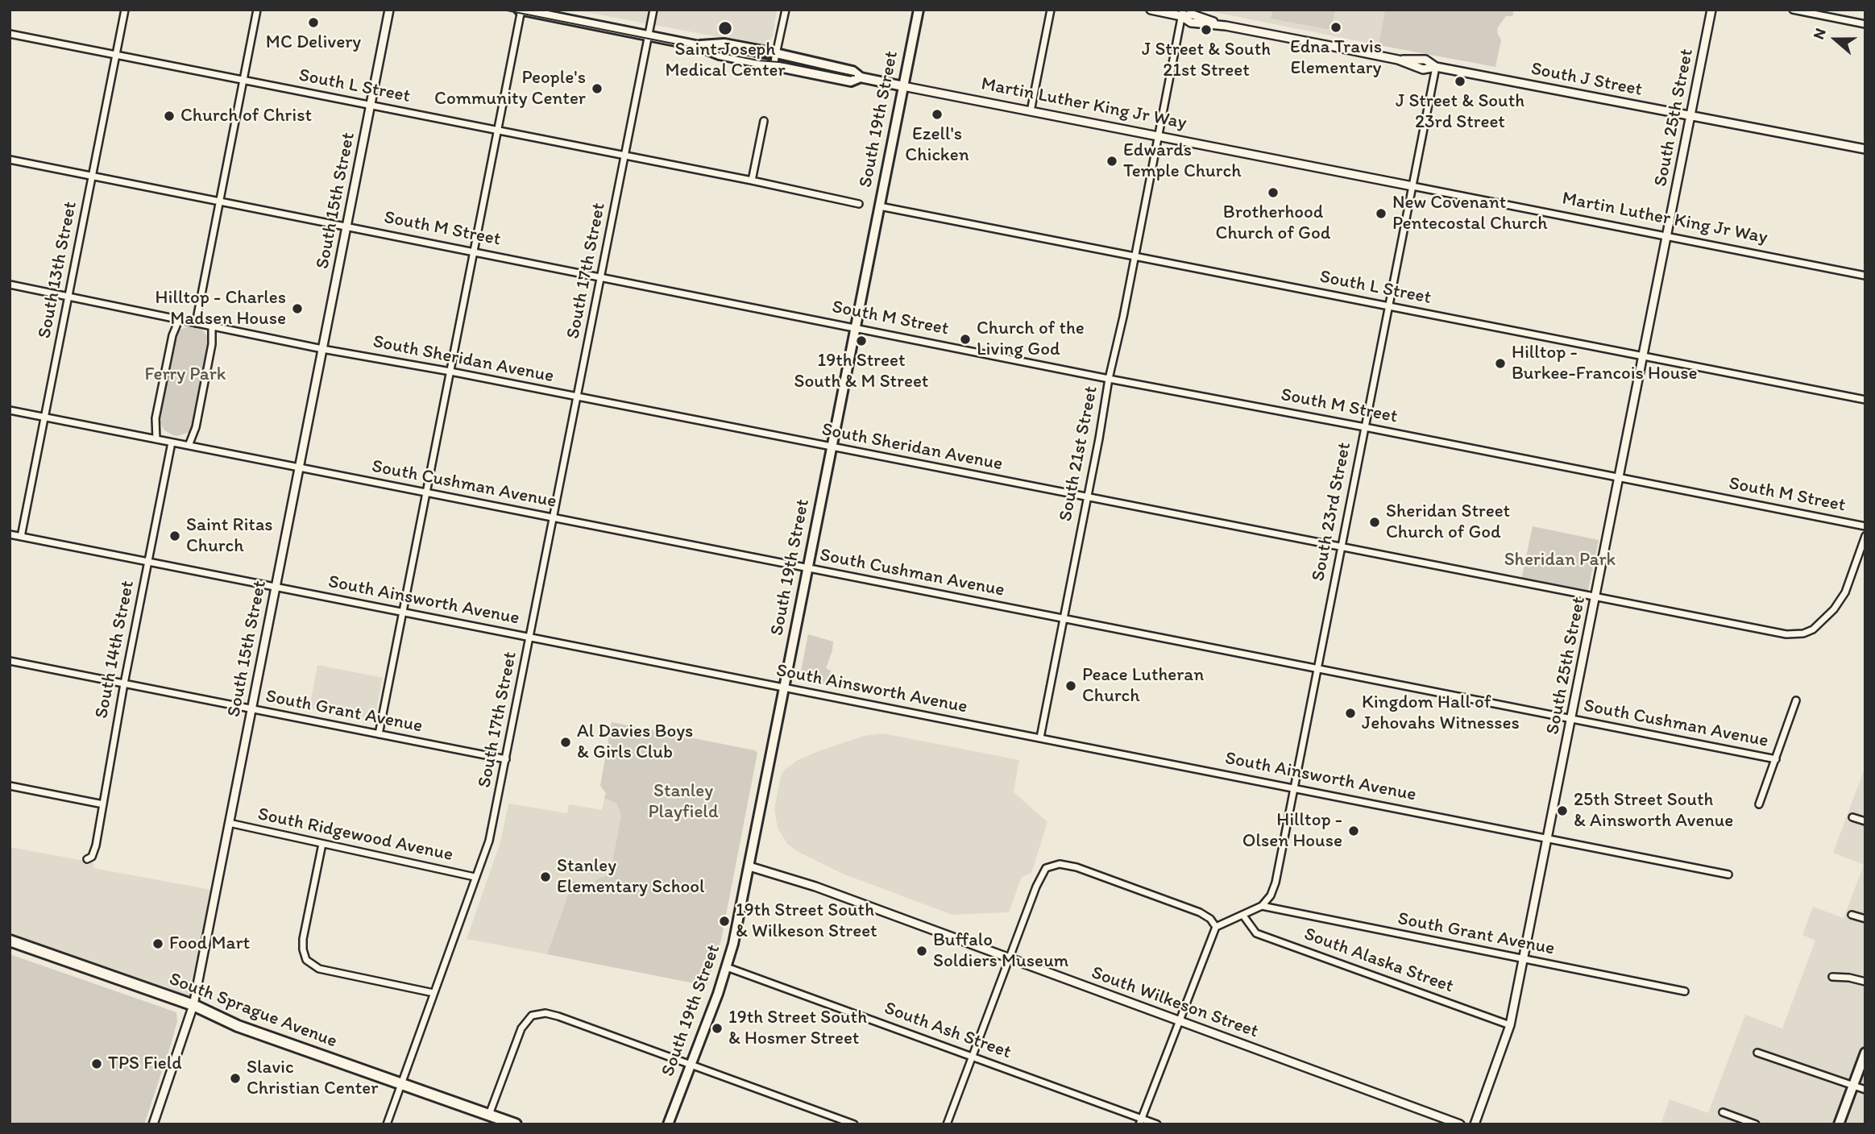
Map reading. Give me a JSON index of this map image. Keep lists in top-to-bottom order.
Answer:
{
  "streets": {
    "main road": ["Martin Luther King Jr Way", "South 19th Street", "South Sprague Avenue"],
    "street": [
      "South J Street",
      "South L Street",
      "South 25th Street",
      "South 15th Street",
      "South M Street",
      "South 13th Street",
      "South 17th Street",
      "South Sheridan Avenue",
      "South 21st Street",
      "South Cushman Avenue",
      "South 23rd Street",
      "South Ainsworth Avenue",
      "South 14th Street",
      "South Grant Avenue",
      "South Ridgewood Avenue",
      "South Alaska Street",
      "South Wilkeson Street",
      "South Ash Street"
    ]
  },
  "crossings": [
    ["South J Street", "South 25th Street"],
    ["South J Street", "South 21st Street"],
    ["South J Street", "South 23rd Street"],
    ["South L Street", "South 25th Street"],
    ["South L Street", "South 19th Street"],
    ["South L Street", "South 15th Street"],
    ["South L Street", "South 13th Street"],
    ["South L Street", "South 17th Street"],
    ["South L Street", "South 21st Street"],
    ["South L Street", "South 23rd Street"],
    ["Martin Luther King Jr Way", "South 25th Street"],
    ["Martin Luther King Jr Way", "South 19th Street"],
    ["Martin Luther King Jr Way", "South 17th Street"],
    ["Martin Luther King Jr Way", "South 21st Street"],
    ["Martin Luther King Jr Way", "South 23rd Street"],
    ["South 25th Street", "South M Street"],
    ["South 25th Street", "South Sheridan Avenue"],
    ["South 25th Street", "South Cushman Avenue"],
    ["South 25th Street", "South Ainsworth Avenue"],
    ["South 25th Street", "South Grant Avenue"],
    ["South 25th Street", "South Alaska Street"],
    ["South 19th Street", "South M Street"],
    ["South 19th Street", "South Sheridan Avenue"],
    ["South 19th Street", "South Cushman Avenue"],
    ["South 19th Street", "South Ainsworth Avenue"],
    ["South 19th Street", "South Wilkeson Street"],
    ["South 19th Street", "South Ash Street"],
    ["South 15th Street", "South M Street"],
    ["South 15th Street", "South Sheridan Avenue"],
    ["South 15th Street", "South Cushman Avenue"],
    ["South 15th Street", "South Ainsworth Avenue"],
    ["South 15th Street", "South Grant Avenue"],
    ["South 15th Street", "South Ridgewood Avenue"],
    ["South 15th Street", "South Sprague Avenue"],
    ["South M Street", "South 13th Street"],
    ["South M Street", "South 17th Street"],
    ["South M Street", "South 21st Street"],
    ["South M Street", "South 23rd Street"],
    ["South 13th Street", "South Sheridan Avenue"],
    ["South 13th Street", "South Cushman Avenue"],
    ["South 13th Street", "South Ainsworth Avenue"],
    ["South 17th Street", "South Sheridan Avenue"],
    ["South 17th Street", "South Cushman Avenue"],
    ["South 17th Street", "South Ainsworth Avenue"],
    ["South 17th Street", "South Grant Avenue"],
    ["South 17th Street", "South Ridgewood Avenue"],
    ["South 17th Street", "South Sprague Avenue"],
    ["South Sheridan Avenue", "South 21st Street"],
    ["South Sheridan Avenue", "South 23rd Street"],
    ["South 21st Street", "South Cushman Avenue"],
    ["South 21st Street", "South Ainsworth Avenue"],
    ["South Cushman Avenue", "South 23rd Street"],
    ["South Cushman Avenue", "South 14th Street"],
    ["South 23rd Street", "South Ainsworth Avenue"],
    ["South 23rd Street", "South Grant Avenue"],
    ["South Ainsworth Avenue", "South 14th Street"],
    ["South 14th Street", "South Grant Avenue"]
  ],
  "parks": ["Ferry Park", "Sheridan Park", "Stanley Playfield"],
  "places": [
    "MC Delivery",
    "Edna Travis Elementary",
    "Saint Joseph Medical Center",
    "J Street & South 21st Street",
    "J Street & South 23rd Street",
    "People's Community Center",
    "Ezell's Chicken",
    "Church of Christ",
    "Edwards Temple Church",
    "Brotherhood Church of God",
    "New Covenant Pentecostal Church",
    "Hilltop - Charles Madsen House",
    "Church of the Living God",
    "19th Street South & M Street",
    "Hilltop - Burkee-Francois House",
    "Sheridan Street Church of God",
    "Saint Ritas Church",
    "Peace Lutheran Church",
    "Kingdom Hall of Jehovahs Witnesses",
    "Al Davies Boys & Girls Club",
    "25th Street South & Ainsworth Avenue",
    "Hilltop - Olsen House",
    "Stanley Elementary School",
    "19th Street South & Wilkeson Street",
    "Food Mart",
    "Buffalo Soldiers Museum",
    "19th Street South & Hosmer Street",
    "TPS Field",
    "Slavic Christian Center"
  ],
  "north": "left"
}
